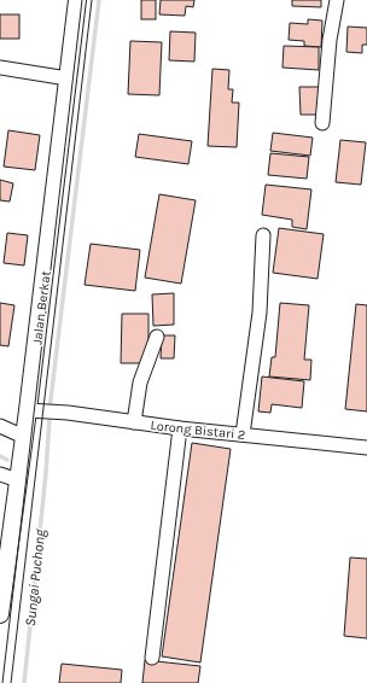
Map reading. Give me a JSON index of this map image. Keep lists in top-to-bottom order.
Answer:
{
  "streets": {
    "street": ["Jalan Berkat", "Lorong Bistari 2"]
  },
  "crossings": [
    ["Jalan Berkat", "Lorong Bistari 2"]
  ],
  "water": ["Sungai Puchong"]
}
